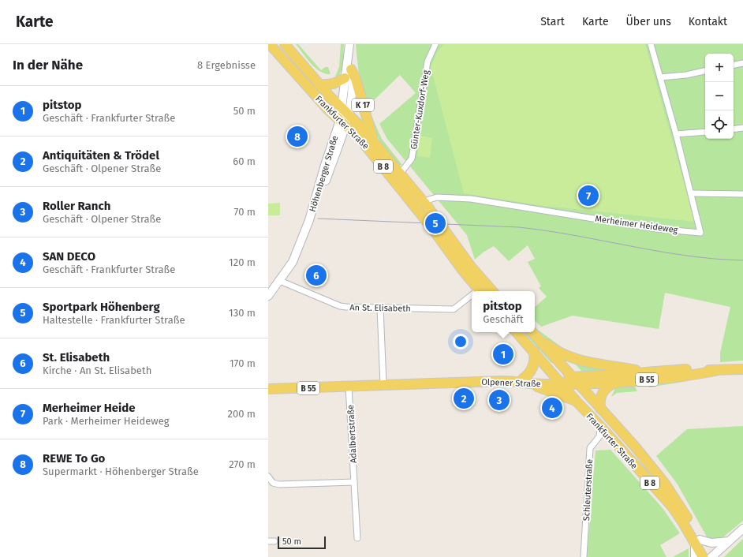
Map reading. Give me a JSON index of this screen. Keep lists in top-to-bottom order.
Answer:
{
  "streets": {
    "main road": [
      "K 17",
      "Frankfurter Straße",
      "B 8",
      "B 55",
      "Olpener Straße"
    ],
    "street": [
      "Günter-Kuxdorf-Weg",
      "Höhenberger Straße",
      "Merheimer Heideweg",
      "An St. Elisabeth",
      "Adalbertstraße",
      "Schleuterstraße"
    ]
  },
  "crossings": [
    ["K 17", "Frankfurter Straße"],
    ["K 17", "Höhenberger Straße"],
    ["Günter-Kuxdorf-Weg", "Frankfurter Straße"],
    ["Frankfurter Straße", "Höhenberger Straße"],
    ["Frankfurter Straße", "Merheimer Heideweg"],
    ["Frankfurter Straße", "B 55"],
    ["Frankfurter Straße", "Olpener Straße"],
    ["Frankfurter Straße", "Schleuterstraße"],
    ["Höhenberger Straße", "An St. Elisabeth"],
    ["B 55", "Olpener Straße"],
    ["Olpener Straße", "Adalbertstraße"]
  ],
  "scale_bar": "50 m",
  "page": {
    "header": "Karte",
    "nav": [
      "Start",
      "Karte",
      "Über uns",
      "Kontakt"
    ],
    "heading": ["In der Nähe", "8 Ergebnisse"],
    "map_buttons": ["+", "−"],
    "list": [
      {
        "mark": "1",
        "name": "pitstop",
        "note": "Geschäft · Frankfurter Straße",
        "value": "50 m"
      },
      {
        "mark": "2",
        "name": "Antiquitäten & Trödel",
        "note": "Geschäft · Olpener Straße",
        "value": "60 m"
      },
      {
        "mark": "3",
        "name": "Roller Ranch",
        "note": "Geschäft · Olpener Straße",
        "value": "70 m"
      },
      {
        "mark": "4",
        "name": "SAN DECO",
        "note": "Geschäft · Frankfurter Straße",
        "value": "120 m"
      },
      {
        "mark": "5",
        "name": "Sportpark Höhenberg",
        "note": "Haltestelle · Frankfurter Straße",
        "value": "130 m"
      },
      {
        "mark": "6",
        "name": "St. Elisabeth",
        "note": "Kirche · An St. Elisabeth",
        "value": "170 m"
      },
      {
        "mark": "7",
        "name": "Merheimer Heide",
        "note": "Park · Merheimer Heideweg",
        "value": "200 m"
      },
      {
        "mark": "8",
        "name": "REWE To Go",
        "note": "Supermarkt · Höhenberger Straße",
        "value": "270 m"
      }
    ],
    "pins": [
      "8",
      "7",
      "5",
      "6",
      "1",
      "2",
      "3",
      "4"
    ],
    "popup": ["pitstop", "Geschäft"],
    "scale": "50 m"
  }
}
